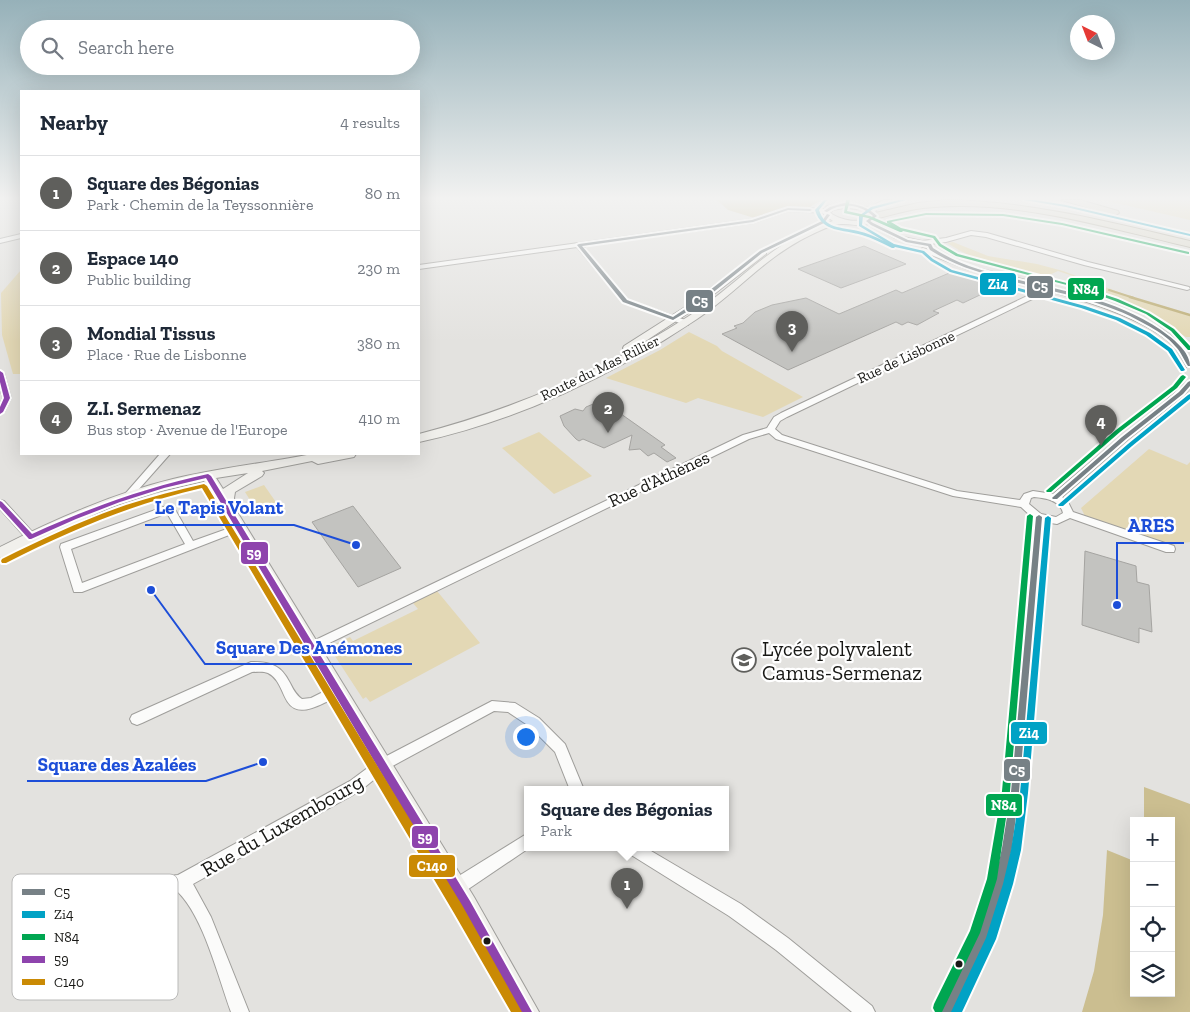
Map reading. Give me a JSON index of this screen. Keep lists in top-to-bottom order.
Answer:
{
  "streets": {
    "main road": ["Route du Mas Rillier"],
    "street": ["Rue de Lisbonne", "Rue d'Athènes", "Rue du Luxembourg"]
  },
  "crossings": [
    ["Rue de Lisbonne", "Rue d'Athènes"]
  ],
  "places": {
    "other": [
      "Le Tapis Volant",
      "Square Des Anémones",
      "ARES",
      "Square des Azalées"
    ],
    "school or university": ["Lycée polyvalent Camus-Sermenaz"]
  },
  "lines": [
    "transit line C5",
    "transit line Zi4",
    "transit line N84",
    "transit line 59",
    "transit line C140"
  ],
  "legend": [
    "C5",
    "Zi4",
    "N84",
    "59",
    "C140"
  ],
  "north": "top left",
  "page": {
    "search": "Search here",
    "heading": ["Nearby", "4 results"],
    "list": [
      {
        "mark": "1",
        "name": "Square des Bégonias",
        "note": "Park · Chemin de la Teyssonnière",
        "value": "80 m"
      },
      {
        "mark": "2",
        "name": "Espace 140",
        "note": "Public building",
        "value": "230 m"
      },
      {
        "mark": "3",
        "name": "Mondial Tissus",
        "note": "Place · Rue de Lisbonne",
        "value": "380 m"
      },
      {
        "mark": "4",
        "name": "Z.I. Sermenaz",
        "note": "Bus stop · Avenue de l'Europe",
        "value": "410 m"
      }
    ],
    "pins": [
      "3",
      "2",
      "4",
      "1"
    ],
    "popup": ["Square des Bégonias", "Park"],
    "map_buttons": ["+", "−"]
  }
}
